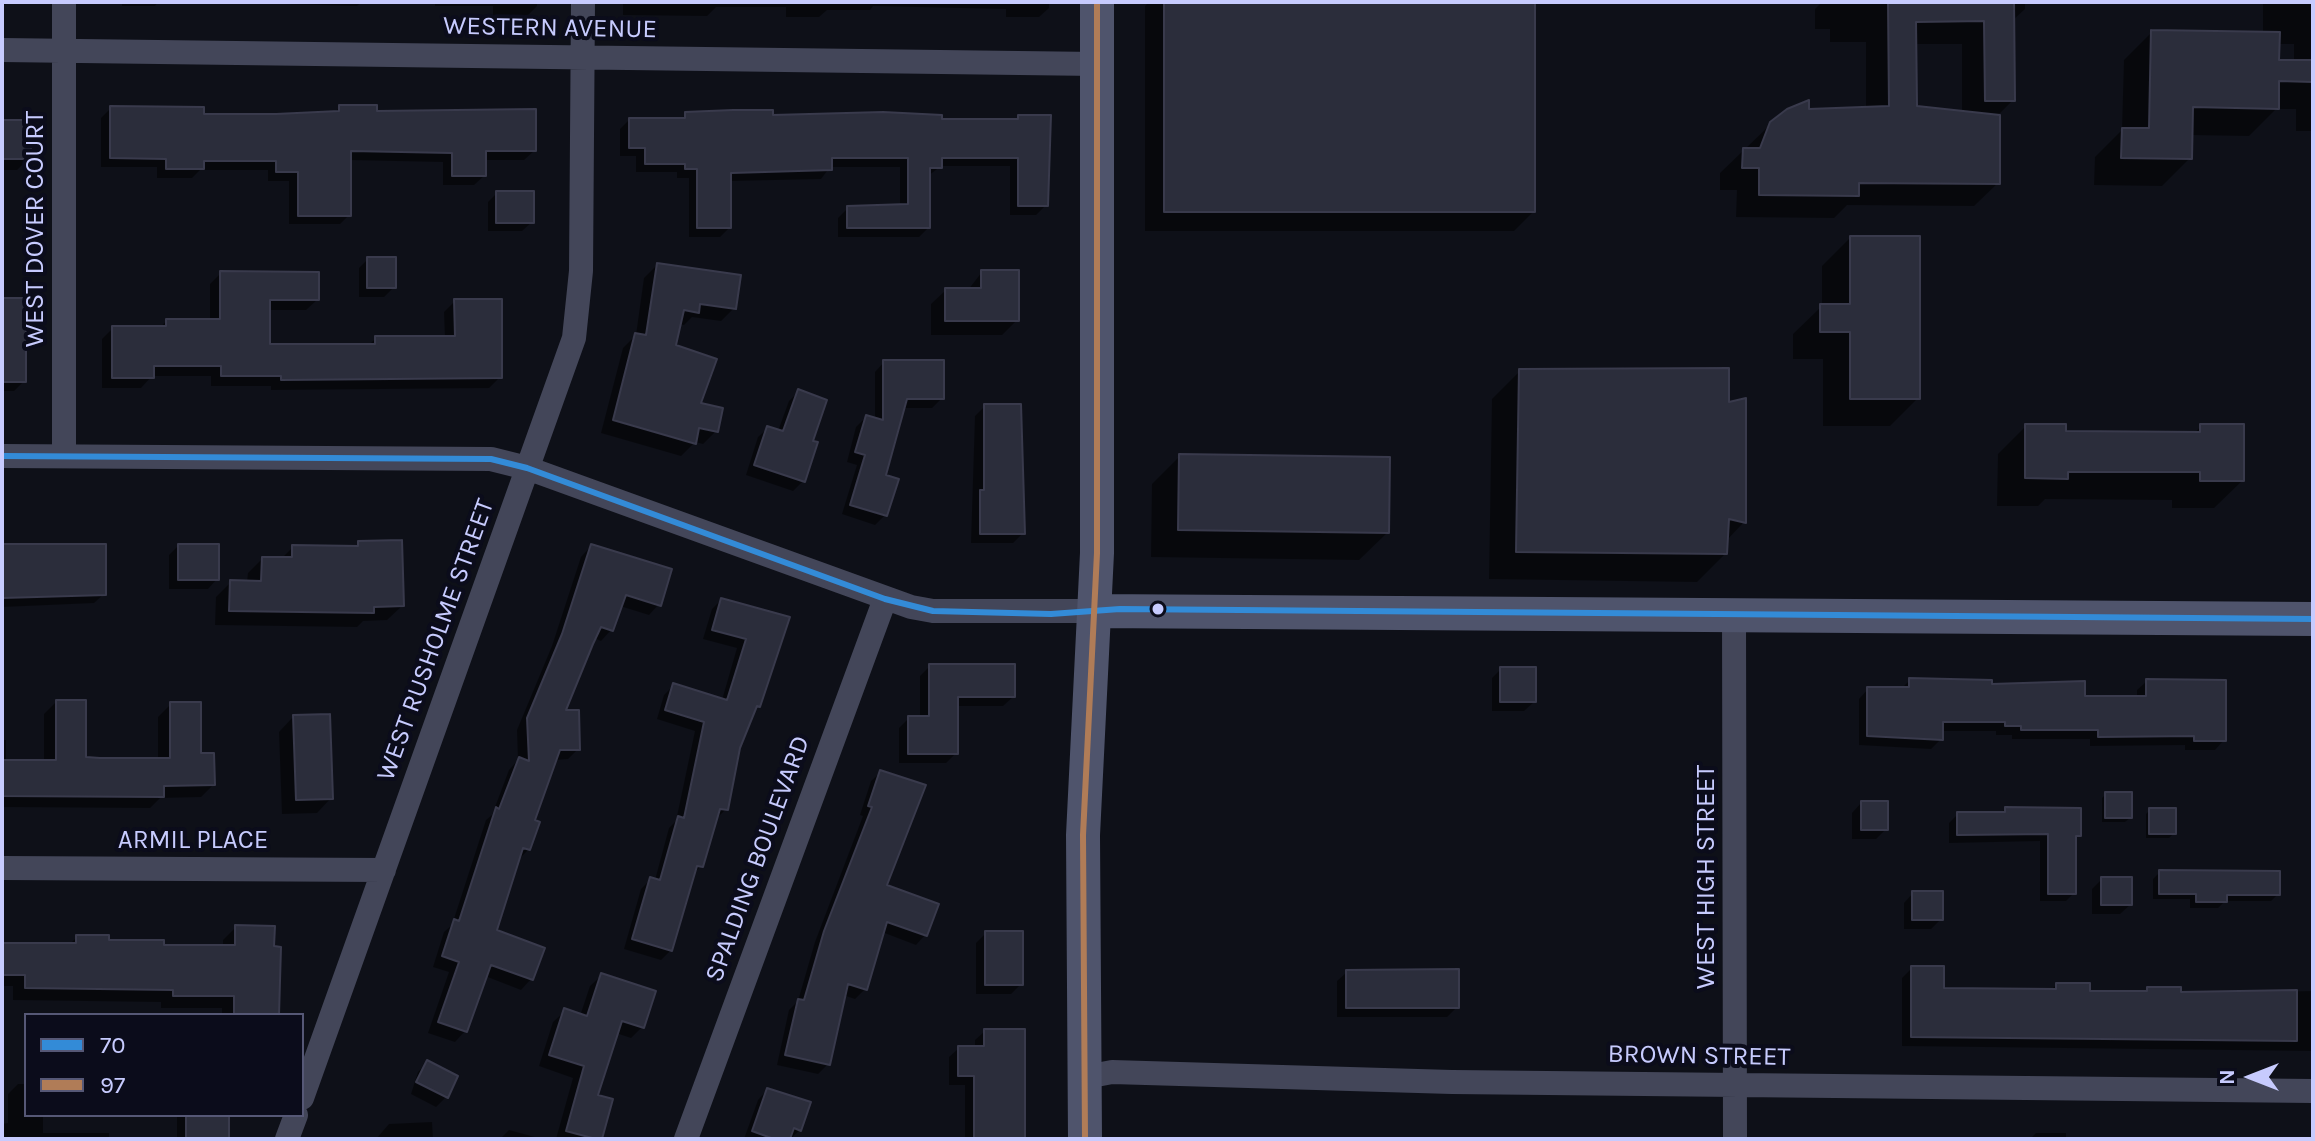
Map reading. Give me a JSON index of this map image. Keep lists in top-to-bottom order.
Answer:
{
  "streets": {
    "street": [
      "WESTERN AVENUE",
      "WEST DOVER COURT",
      "WEST RUSHOLME STREET",
      "ARMIL PLACE",
      "SPALDING BOULEVARD",
      "WEST HIGH STREET",
      "BROWN STREET"
    ]
  },
  "crossings": [
    ["WESTERN AVENUE", "WEST DOVER COURT"],
    ["WESTERN AVENUE", "WEST RUSHOLME STREET"],
    ["WEST RUSHOLME STREET", "ARMIL PLACE"],
    ["WEST HIGH STREET", "BROWN STREET"]
  ],
  "lines": ["transit line 97", "transit line 70"],
  "legend": ["70", "97"],
  "north": "left"
}
